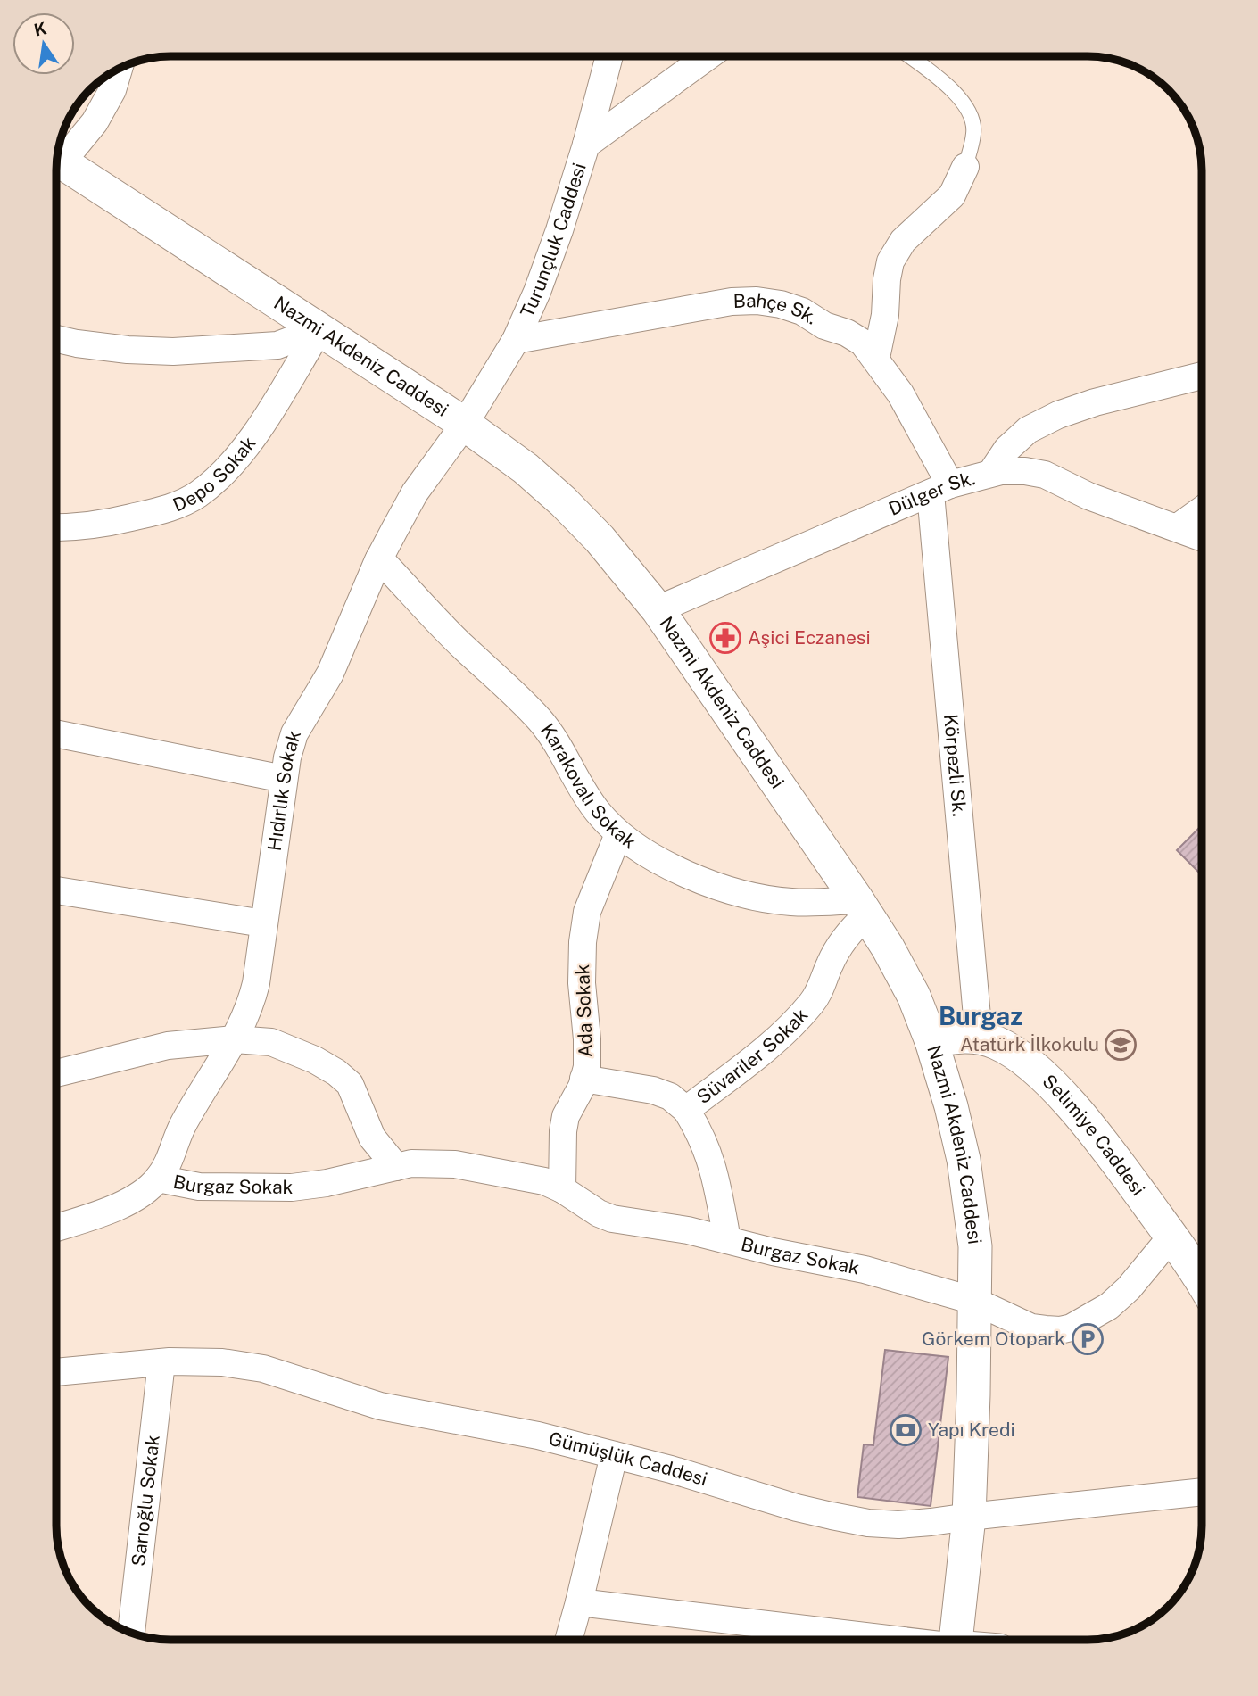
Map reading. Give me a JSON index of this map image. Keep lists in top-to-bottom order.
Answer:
{
  "streets": {
    "street": [
      "Turunçluk Caddesi",
      "Bahçe Sk.",
      "Nazmi Akdeniz Caddesi",
      "Depo Sokak",
      "Dülger Sk.",
      "Körpezli Sk.",
      "Karakovalı Sokak",
      "Hıdırlık Sokak",
      "Ada Sokak",
      "Süvariler Sokak",
      "Selimiye Caddesi",
      "Burgaz Sokak",
      "Gümüşlük Caddesi",
      "Sarıoğlu Sokak"
    ]
  },
  "crossings": [
    ["Turunçluk Caddesi", "Bahçe Sk."],
    ["Turunçluk Caddesi", "Nazmi Akdeniz Caddesi"],
    ["Turunçluk Caddesi", "Hıdırlık Sokak"],
    ["Bahçe Sk.", "Dülger Sk."],
    ["Bahçe Sk.", "Körpezli Sk."],
    ["Nazmi Akdeniz Caddesi", "Depo Sokak"],
    ["Nazmi Akdeniz Caddesi", "Dülger Sk."],
    ["Nazmi Akdeniz Caddesi", "Karakovalı Sokak"],
    ["Nazmi Akdeniz Caddesi", "Hıdırlık Sokak"],
    ["Nazmi Akdeniz Caddesi", "Süvariler Sokak"],
    ["Nazmi Akdeniz Caddesi", "Selimiye Caddesi"],
    ["Nazmi Akdeniz Caddesi", "Burgaz Sokak"],
    ["Nazmi Akdeniz Caddesi", "Gümüşlük Caddesi"],
    ["Dülger Sk.", "Körpezli Sk."],
    ["Körpezli Sk.", "Selimiye Caddesi"],
    ["Karakovalı Sokak", "Hıdırlık Sokak"],
    ["Karakovalı Sokak", "Ada Sokak"],
    ["Karakovalı Sokak", "Süvariler Sokak"],
    ["Hıdırlık Sokak", "Burgaz Sokak"],
    ["Ada Sokak", "Burgaz Sokak"],
    ["Süvariler Sokak", "Burgaz Sokak"],
    ["Selimiye Caddesi", "Burgaz Sokak"],
    ["Gümüşlük Caddesi", "Sarıoğlu Sokak"]
  ],
  "districts": ["Burgaz"],
  "places": {
    "pharmacy": ["Aşici Eczanesi"],
    "school or university": ["Atatürk İlkokulu"],
    "parking": ["Görkem Otopark"],
    "bank": ["Yapı Kredi"]
  },
  "north": "top"
}
